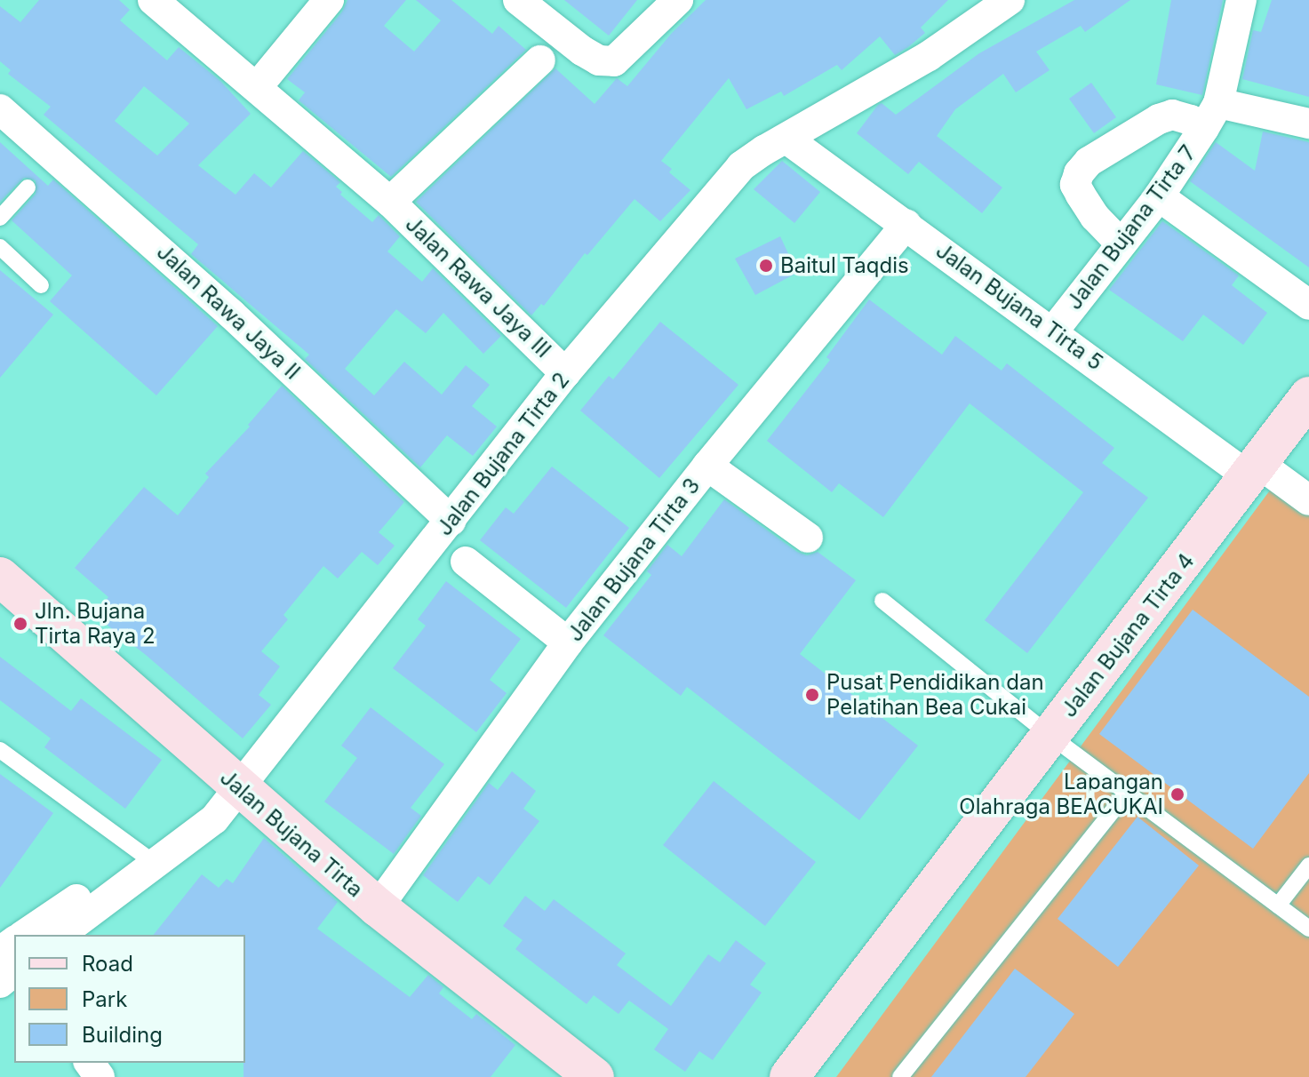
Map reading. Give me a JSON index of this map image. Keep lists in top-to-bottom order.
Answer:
{
  "streets": {
    "street": [
      "Jalan Bujana Tirta 7",
      "Jalan Rawa Jaya III",
      "Jalan Bujana Tirta 5",
      "Jalan Rawa Jaya II",
      "Jalan Bujana Tirta 2",
      "Jalan Bujana Tirta 3",
      "Jalan Bujana Tirta 4",
      "Jalan Bujana Tirta"
    ]
  },
  "crossings": [
    ["Jalan Bujana Tirta 7", "Jalan Bujana Tirta 5"],
    ["Jalan Rawa Jaya III", "Jalan Bujana Tirta 2"],
    ["Jalan Bujana Tirta 5", "Jalan Bujana Tirta 2"],
    ["Jalan Bujana Tirta 5", "Jalan Bujana Tirta 3"],
    ["Jalan Bujana Tirta 5", "Jalan Bujana Tirta 4"],
    ["Jalan Rawa Jaya II", "Jalan Bujana Tirta 2"],
    ["Jalan Bujana Tirta 2", "Jalan Bujana Tirta"],
    ["Jalan Bujana Tirta 3", "Jalan Bujana Tirta"]
  ],
  "places": [
    "Baitul Taqdis",
    "Jln. Bujana Tirta Raya 2",
    "Pusat Pendidikan dan Pelatihan Bea Cukai",
    "Lapangan Olahraga BEACUKAI"
  ],
  "legend": ["Road", "Park", "Building"]
}
